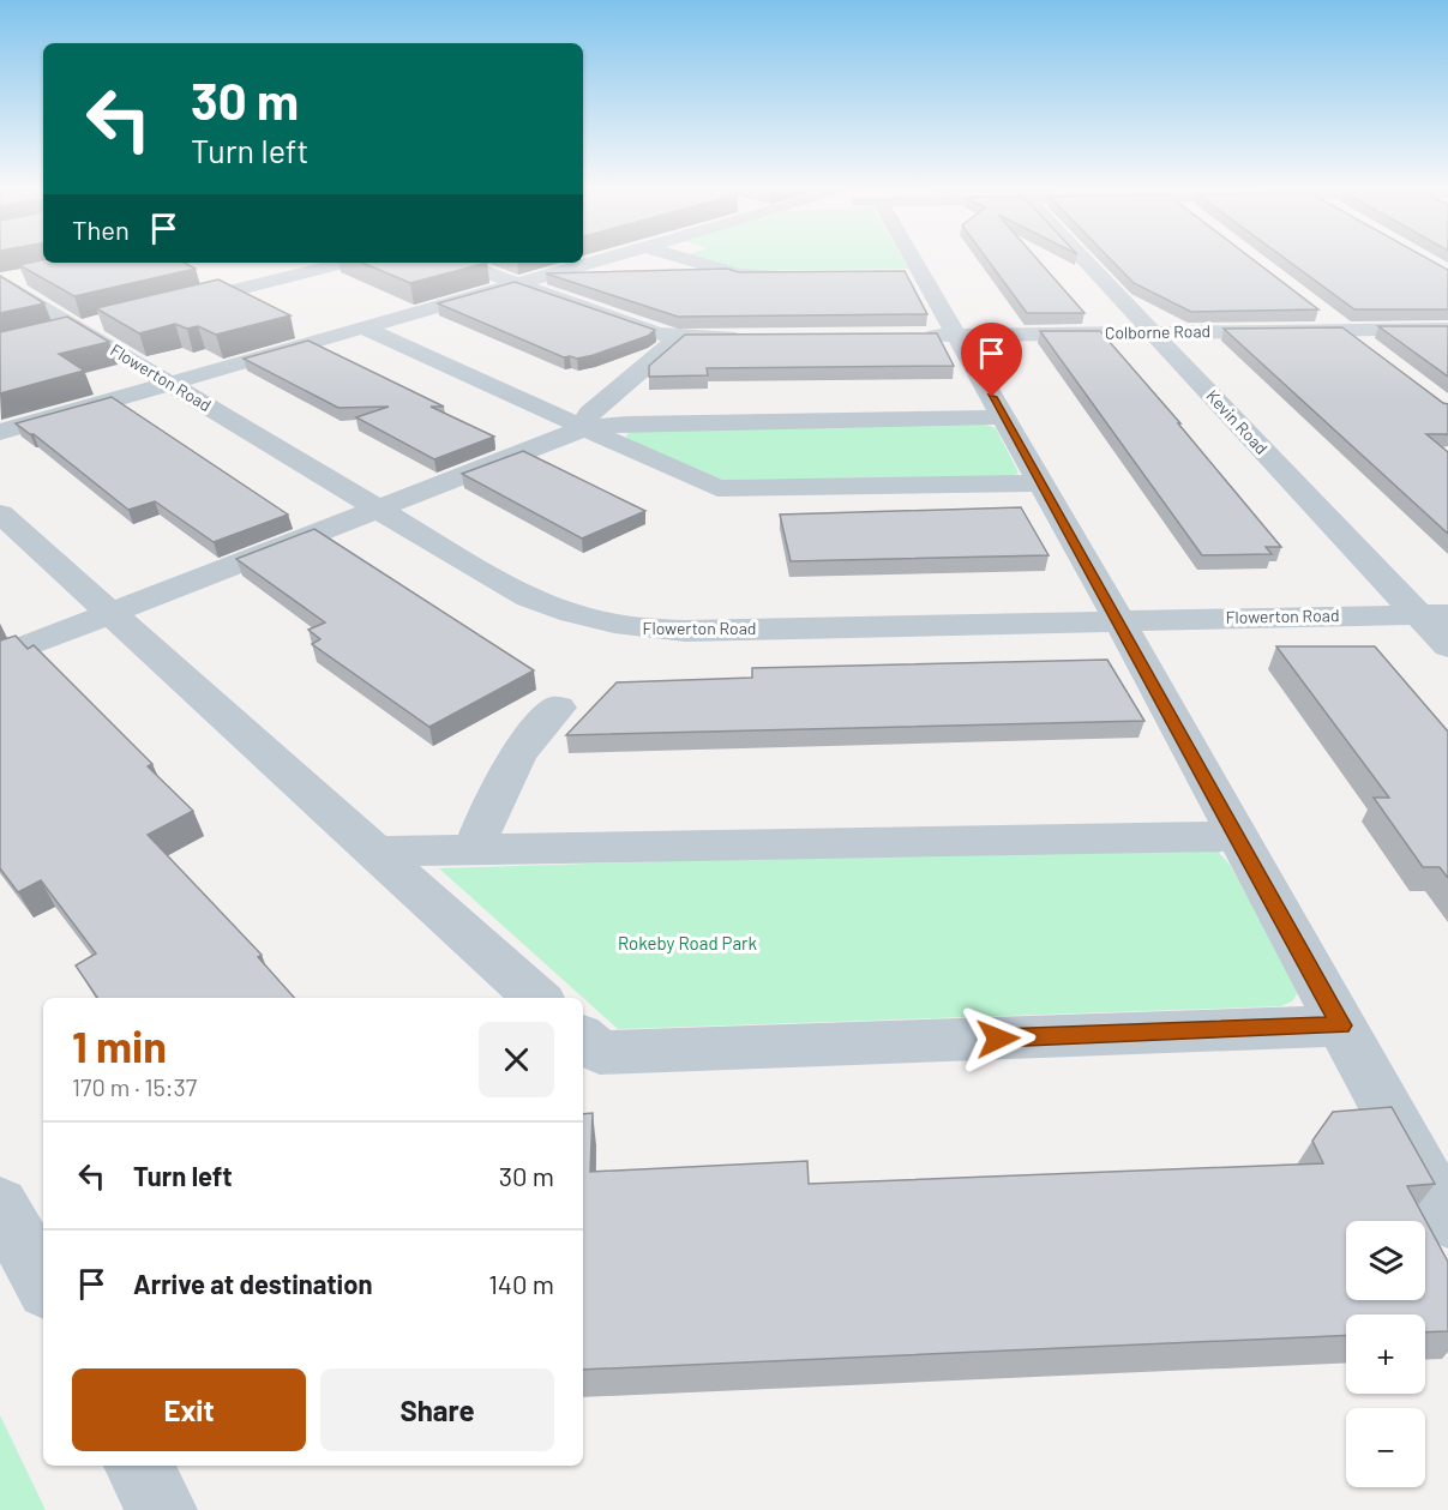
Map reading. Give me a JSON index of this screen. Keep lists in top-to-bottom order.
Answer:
{
  "streets": {
    "street": ["Colborne Road", "Flowerton Road", "Kevin Road"]
  },
  "crossings": [
    ["Colborne Road", "Kevin Road"],
    ["Flowerton Road", "Kevin Road"]
  ],
  "parks": ["Rokeby Road Park"],
  "page": {
    "turn": ["30 m", "Turn left"],
    "then": "Then",
    "heading": ["1 min", "170 m · 15:37"],
    "list": [
      {
        "name": "Turn left",
        "value": "30 m"
      },
      {
        "name": "Arrive at destination",
        "value": "140 m"
      }
    ],
    "map_buttons": ["+", "−"],
    "buttons": ["Exit", "Share"]
  }
}
